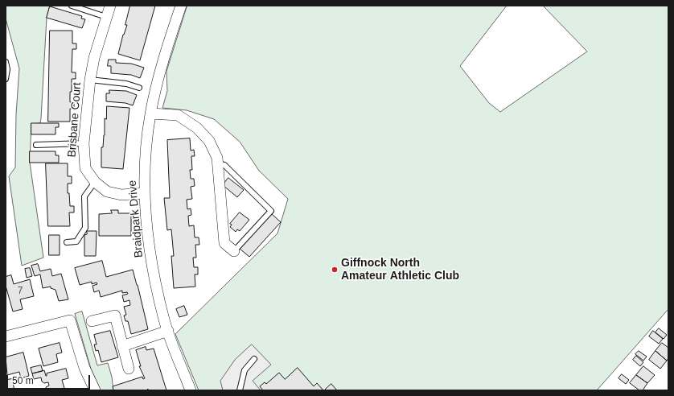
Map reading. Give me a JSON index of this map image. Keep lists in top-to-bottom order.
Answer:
{
  "streets": {
    "street": ["Brisbane Court", "Braidpark Drive"]
  },
  "crossings": [
    ["Brisbane Court", "Braidpark Drive"]
  ],
  "places": ["Giffnock North Amateur Athletic Club"],
  "house_numbers": ["7"],
  "scale_bar": "50 m"
}
